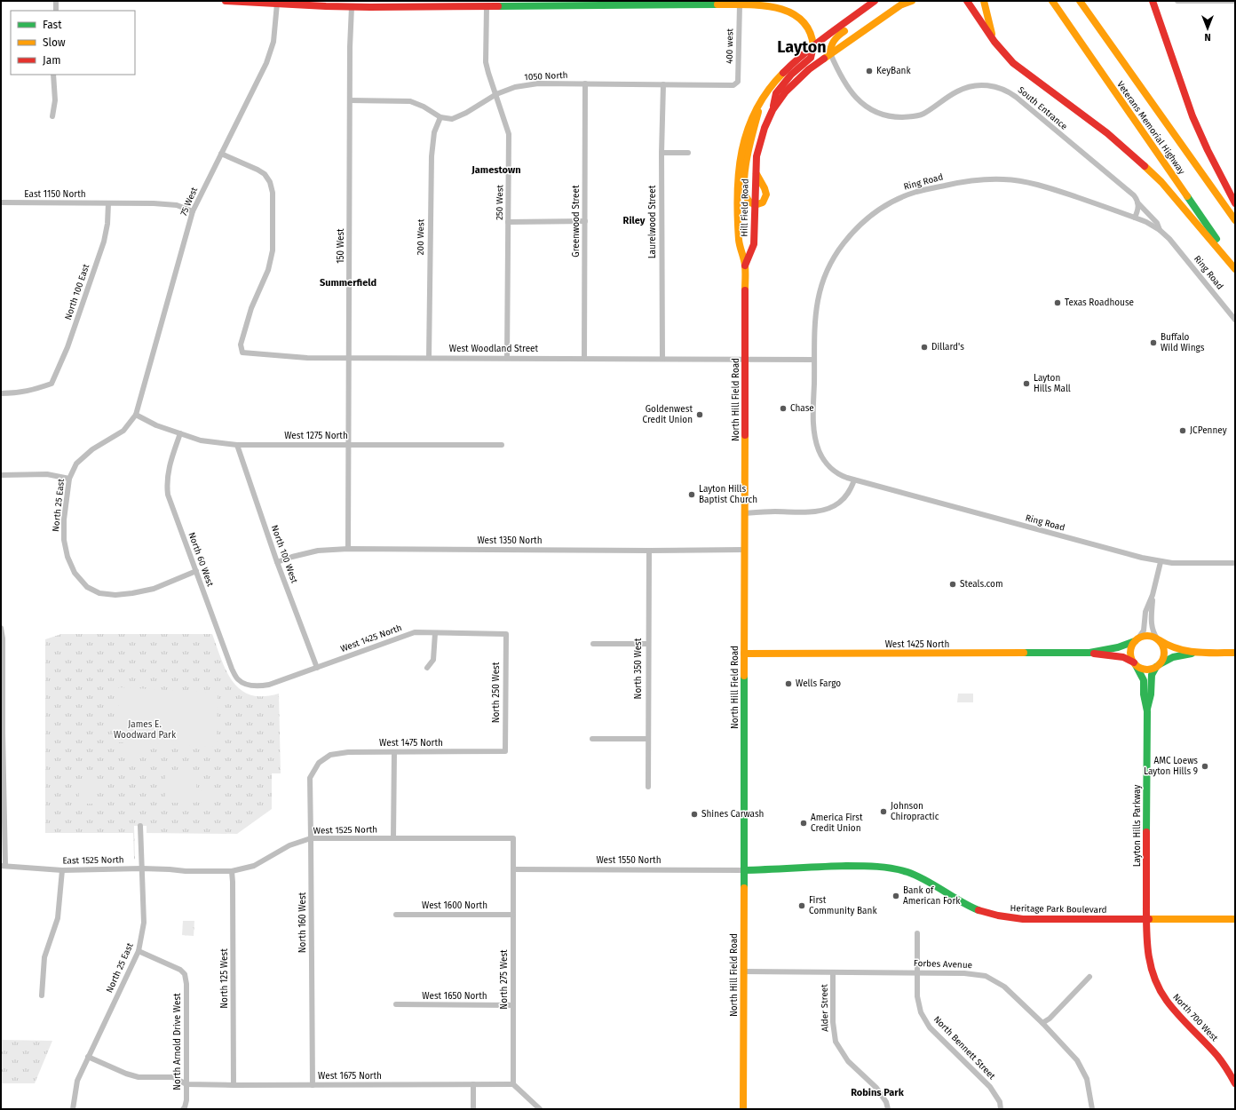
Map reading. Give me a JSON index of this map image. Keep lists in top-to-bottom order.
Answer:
{
  "streets": {
    "main road": [
      "Veterans Memorial Highway",
      "Hill Field Road",
      "North Hill Field Road",
      "West 1425 North",
      "Layton Hills Parkway",
      "Heritage Park Boulevard",
      "North 700 West"
    ],
    "street": [
      "400 west",
      "1050 North",
      "South Entrance",
      "Ring Road",
      "East 1150 North",
      "75 West",
      "250 West",
      "Greenwood Street",
      "Laurelwood Street",
      "200 West",
      "150 West",
      "North 100 East",
      "West Woodland Street",
      "West 1275 North",
      "North 25 East",
      "West 1350 North",
      "North 100 West",
      "North 60 West",
      "North 350 West",
      "North 250 West",
      "West 1475 North",
      "West 1525 North",
      "East 1525 North",
      "West 1550 North",
      "West 1600 North",
      "North 160 West",
      "Forbes Avenue",
      "North 125 West",
      "North 275 West",
      "West 1650 North",
      "Alder Street",
      "North Arnold Drive West",
      "North Bennett Street",
      "West 1675 North"
    ]
  },
  "crossings": [
    ["400 west", "1050 North"],
    ["1050 North", "250 West"],
    ["1050 North", "Greenwood Street"],
    ["1050 North", "Laurelwood Street"],
    ["1050 North", "200 West"],
    ["South Entrance", "Ring Road"],
    ["South Entrance", "Hill Field Road"],
    ["Ring Road", "West Woodland Street"],
    ["East 1150 North", "75 West"],
    ["East 1150 North", "North 100 East"],
    ["75 West", "West Woodland Street"],
    ["75 West", "West 1275 North"],
    ["75 West", "North 25 East"],
    ["250 West", "West Woodland Street"],
    ["Hill Field Road", "North Hill Field Road"],
    ["Greenwood Street", "West Woodland Street"],
    ["Laurelwood Street", "West Woodland Street"],
    ["200 West", "West Woodland Street"],
    ["150 West", "West Woodland Street"],
    ["150 West", "West 1275 North"],
    ["150 West", "West 1350 North"],
    ["West Woodland Street", "North Hill Field Road"],
    ["North Hill Field Road", "West 1350 North"],
    ["North Hill Field Road", "West 1425 North"],
    ["North Hill Field Road", "West 1550 North"],
    ["North Hill Field Road", "Heritage Park Boulevard"],
    ["North Hill Field Road", "Forbes Avenue"],
    ["West 1275 North", "North 25 East"],
    ["West 1275 North", "North 100 West"],
    ["West 1275 North", "North 60 West"],
    ["North 25 East", "North 60 West"],
    ["North 25 East", "East 1525 North"],
    ["North 25 East", "North Arnold Drive West"],
    ["West 1350 North", "North 100 West"],
    ["West 1350 North", "North 350 West"],
    ["North 100 West", "West 1425 North"],
    ["North 60 West", "West 1425 North"],
    ["West 1425 North", "North 250 West"],
    ["West 1425 North", "Layton Hills Parkway"],
    ["North 250 West", "West 1475 North"],
    ["West 1475 North", "North 160 West"],
    ["Layton Hills Parkway", "Heritage Park Boulevard"],
    ["Layton Hills Parkway", "North 700 West"],
    ["West 1525 North", "East 1525 North"],
    ["West 1525 North", "North 160 West"],
    ["West 1525 North", "North 125 West"],
    ["West 1525 North", "North 275 West"],
    ["West 1550 North", "Heritage Park Boulevard"],
    ["West 1550 North", "North 275 West"],
    ["West 1600 North", "North 275 West"],
    ["Heritage Park Boulevard", "North 700 West"],
    ["North 160 West", "West 1675 North"],
    ["Forbes Avenue", "Alder Street"],
    ["Forbes Avenue", "North Bennett Street"],
    ["North 125 West", "West 1675 North"],
    ["North 275 West", "West 1650 North"],
    ["North 275 West", "West 1675 North"],
    ["North Arnold Drive West", "West 1675 North"]
  ],
  "districts": [
    "Layton",
    "Jamestown",
    "Riley",
    "Summerfield",
    "Robins Park"
  ],
  "parks": ["James E. Woodward Park"],
  "places": [
    "KeyBank",
    "Texas Roadhouse",
    "Buffalo Wild Wings",
    "Dillard's",
    "Layton Hills Mall",
    "Chase",
    "Goldenwest Credit Union",
    "JCPenney",
    "Layton Hills Baptist Church",
    "Steals.com",
    "Wells Fargo",
    "AMC Loews Layton Hills 9",
    "Johnson Chiropractic",
    "Shines Carwash",
    "America First Credit Union",
    "Bank of American Fork",
    "First Community Bank"
  ],
  "legend": ["Fast", "Slow", "Jam"],
  "north": "bottom"
}
